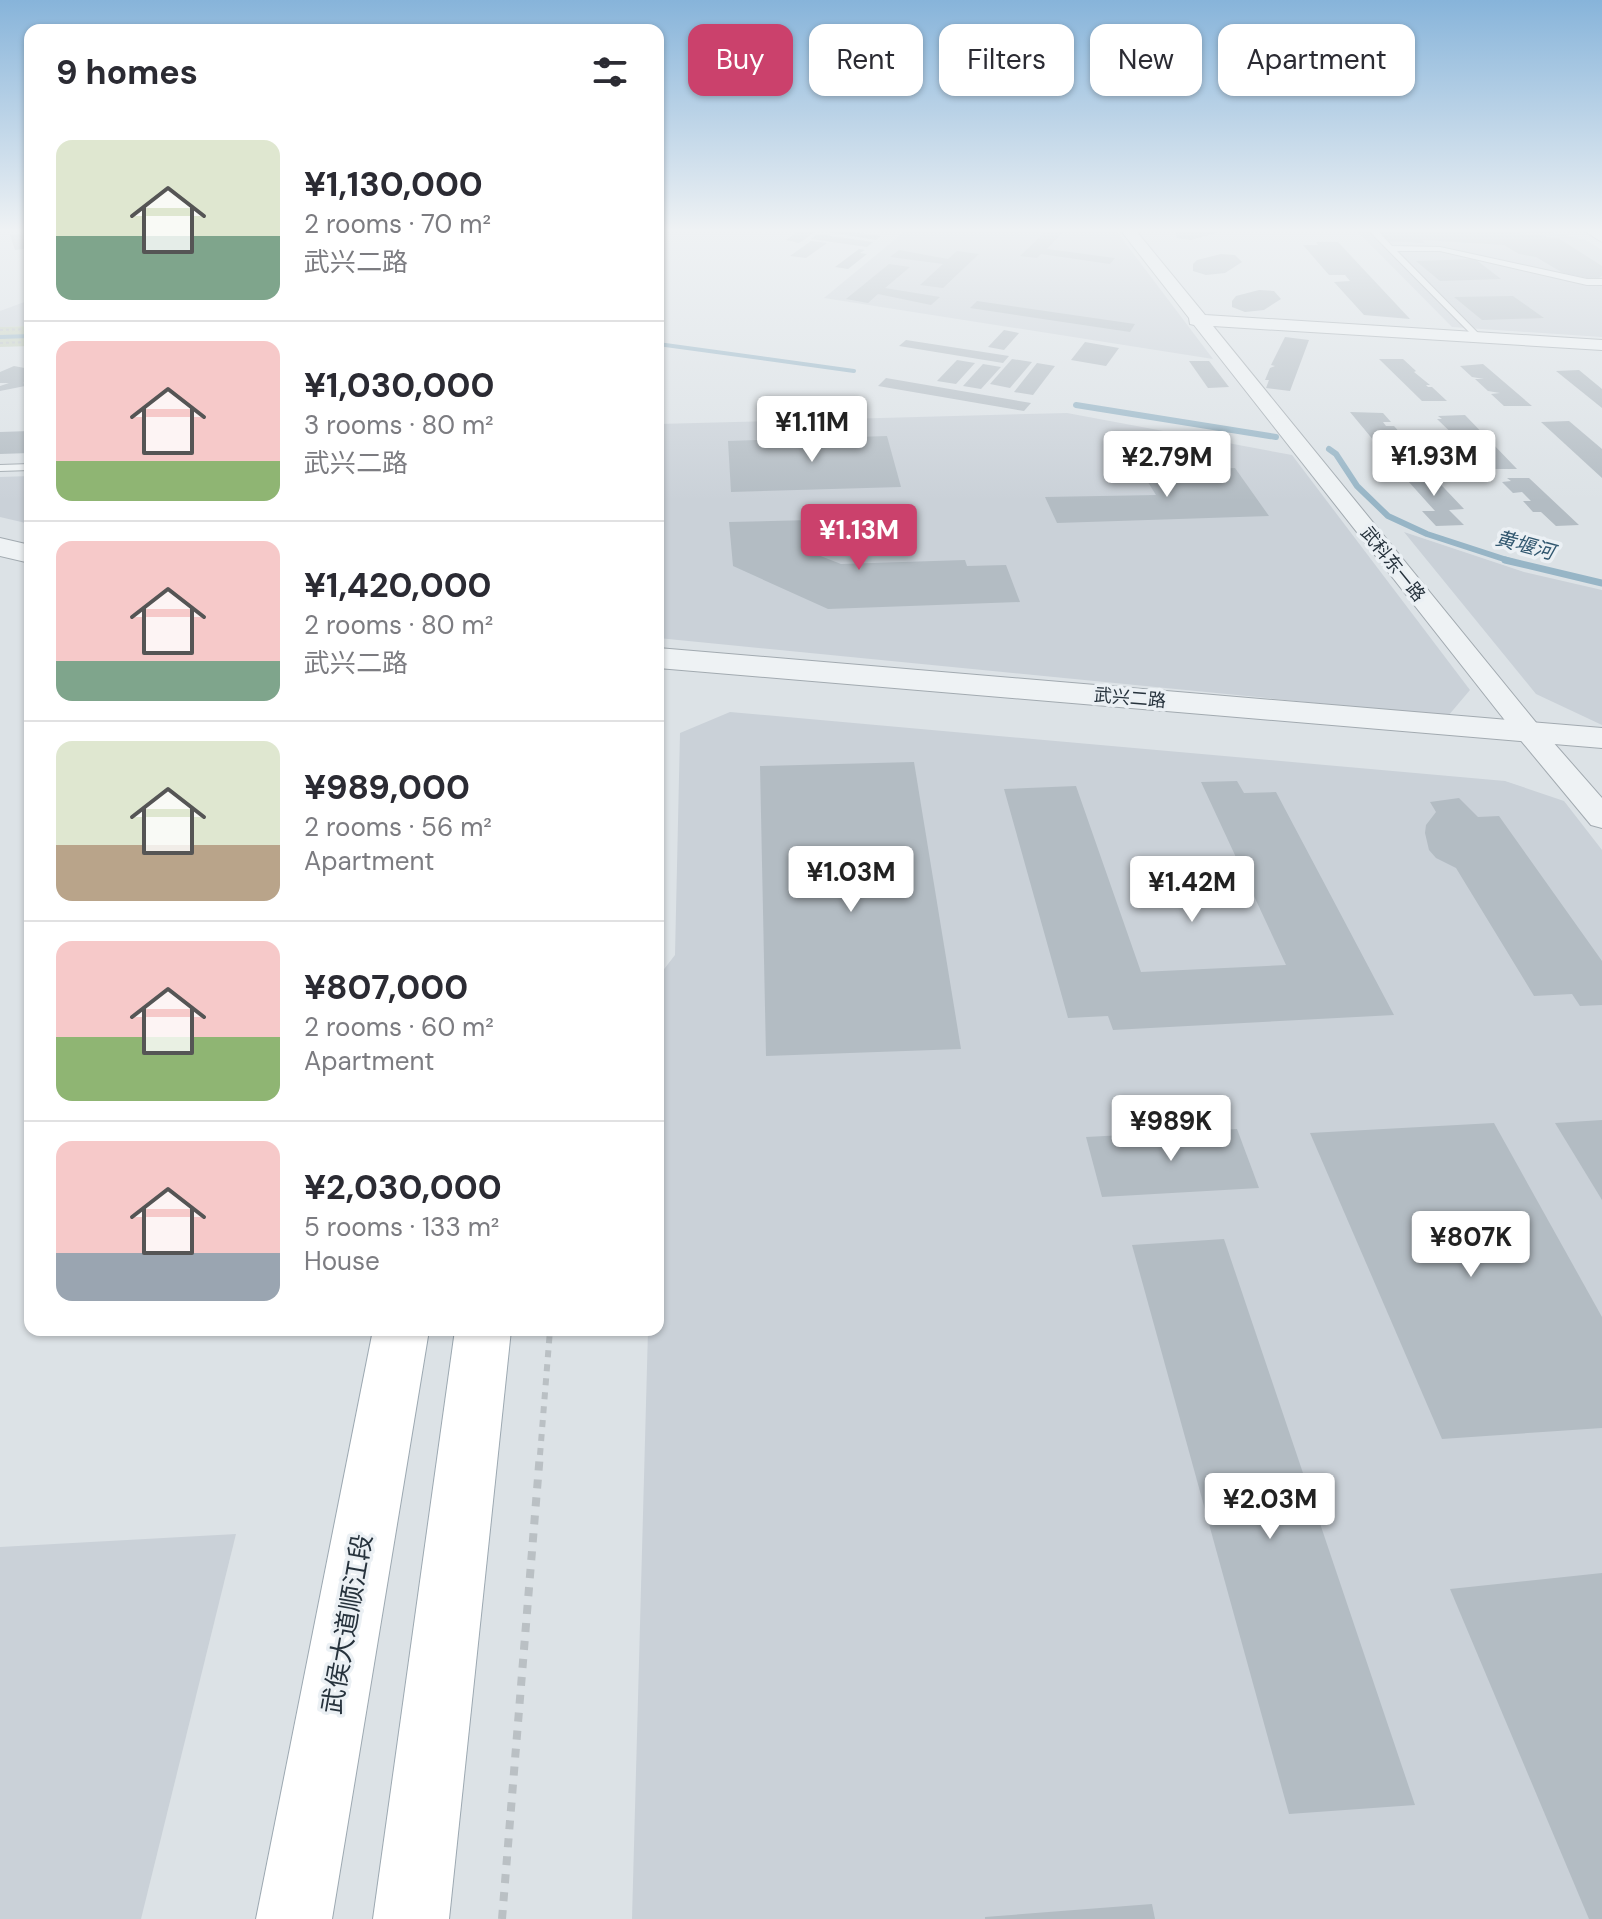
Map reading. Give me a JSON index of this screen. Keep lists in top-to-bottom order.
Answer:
{
  "streets": {
    "main road": ["武侯大道顺江段"],
    "street": ["武科东一路", "武兴二路"]
  },
  "crossings": [
    ["武科东一路", "武兴二路"]
  ],
  "water": ["黄堰河"],
  "page": {
    "chip": [
      "Buy",
      "Rent",
      "Filters",
      "New",
      "Apartment"
    ],
    "heading": "9 homes",
    "list": [
      {
        "name": "¥1,130,000",
        "note": "2 rooms · 70 m² · 武兴二路"
      },
      {
        "name": "¥1,030,000",
        "note": "3 rooms · 80 m² · 武兴二路"
      },
      {
        "name": "¥1,420,000",
        "note": "2 rooms · 80 m² · 武兴二路"
      },
      {
        "name": "¥989,000",
        "note": "2 rooms · 56 m² · Apartment"
      },
      {
        "name": "¥807,000",
        "note": "2 rooms · 60 m² · Apartment"
      },
      {
        "name": "¥2,030,000",
        "note": "5 rooms · 133 m² · House"
      }
    ],
    "price": [
      "¥1.11M",
      "¥1.93M",
      "¥2.79M",
      "¥1.13M",
      "¥1.03M",
      "¥1.42M",
      "¥989K",
      "¥807K",
      "¥2.03M"
    ]
  }
}
